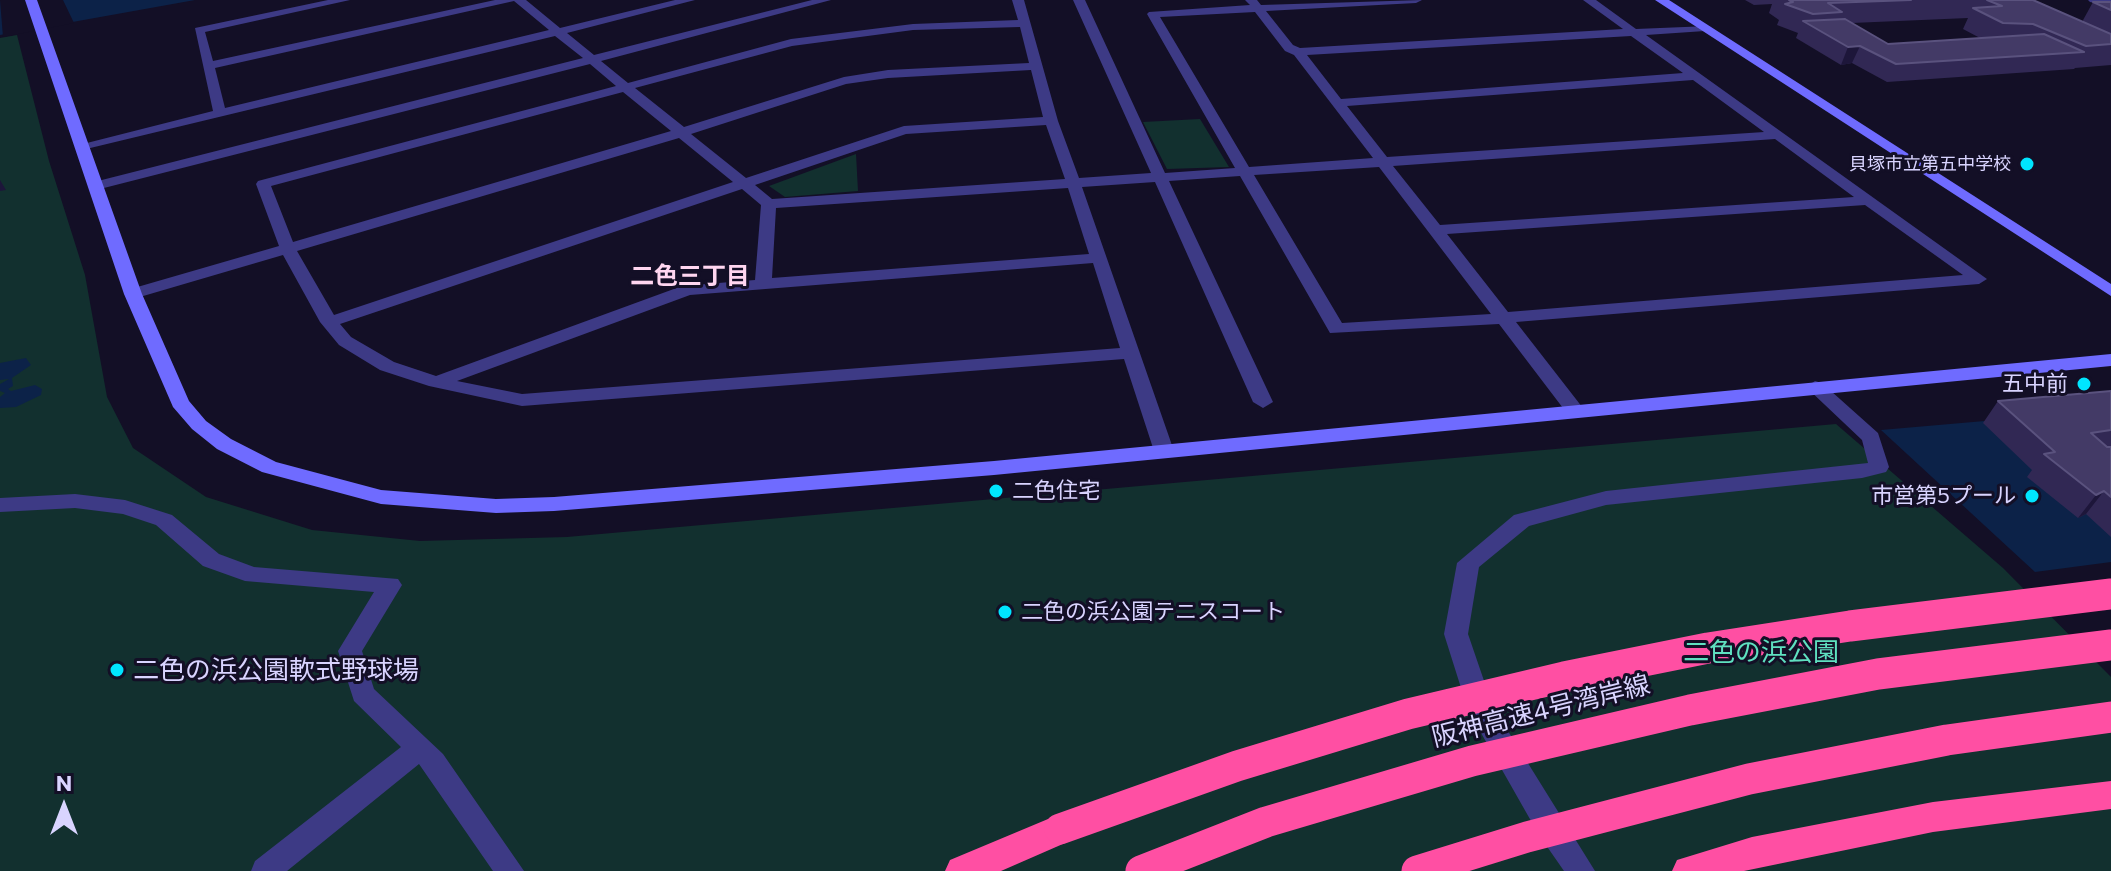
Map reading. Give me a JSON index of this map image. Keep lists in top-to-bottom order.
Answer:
{
  "streets": {
    "highway": ["阪神高速4号湾岸線"]
  },
  "districts": ["二色三丁目"],
  "parks": ["二色の浜公園"],
  "places": [
    "貝塚市立第五中学校",
    "五中前",
    "二色住宅",
    "市営第5プール",
    "二色の浜公園テニスコート",
    "二色の浜公園軟式野球場"
  ],
  "north": "top"
}
